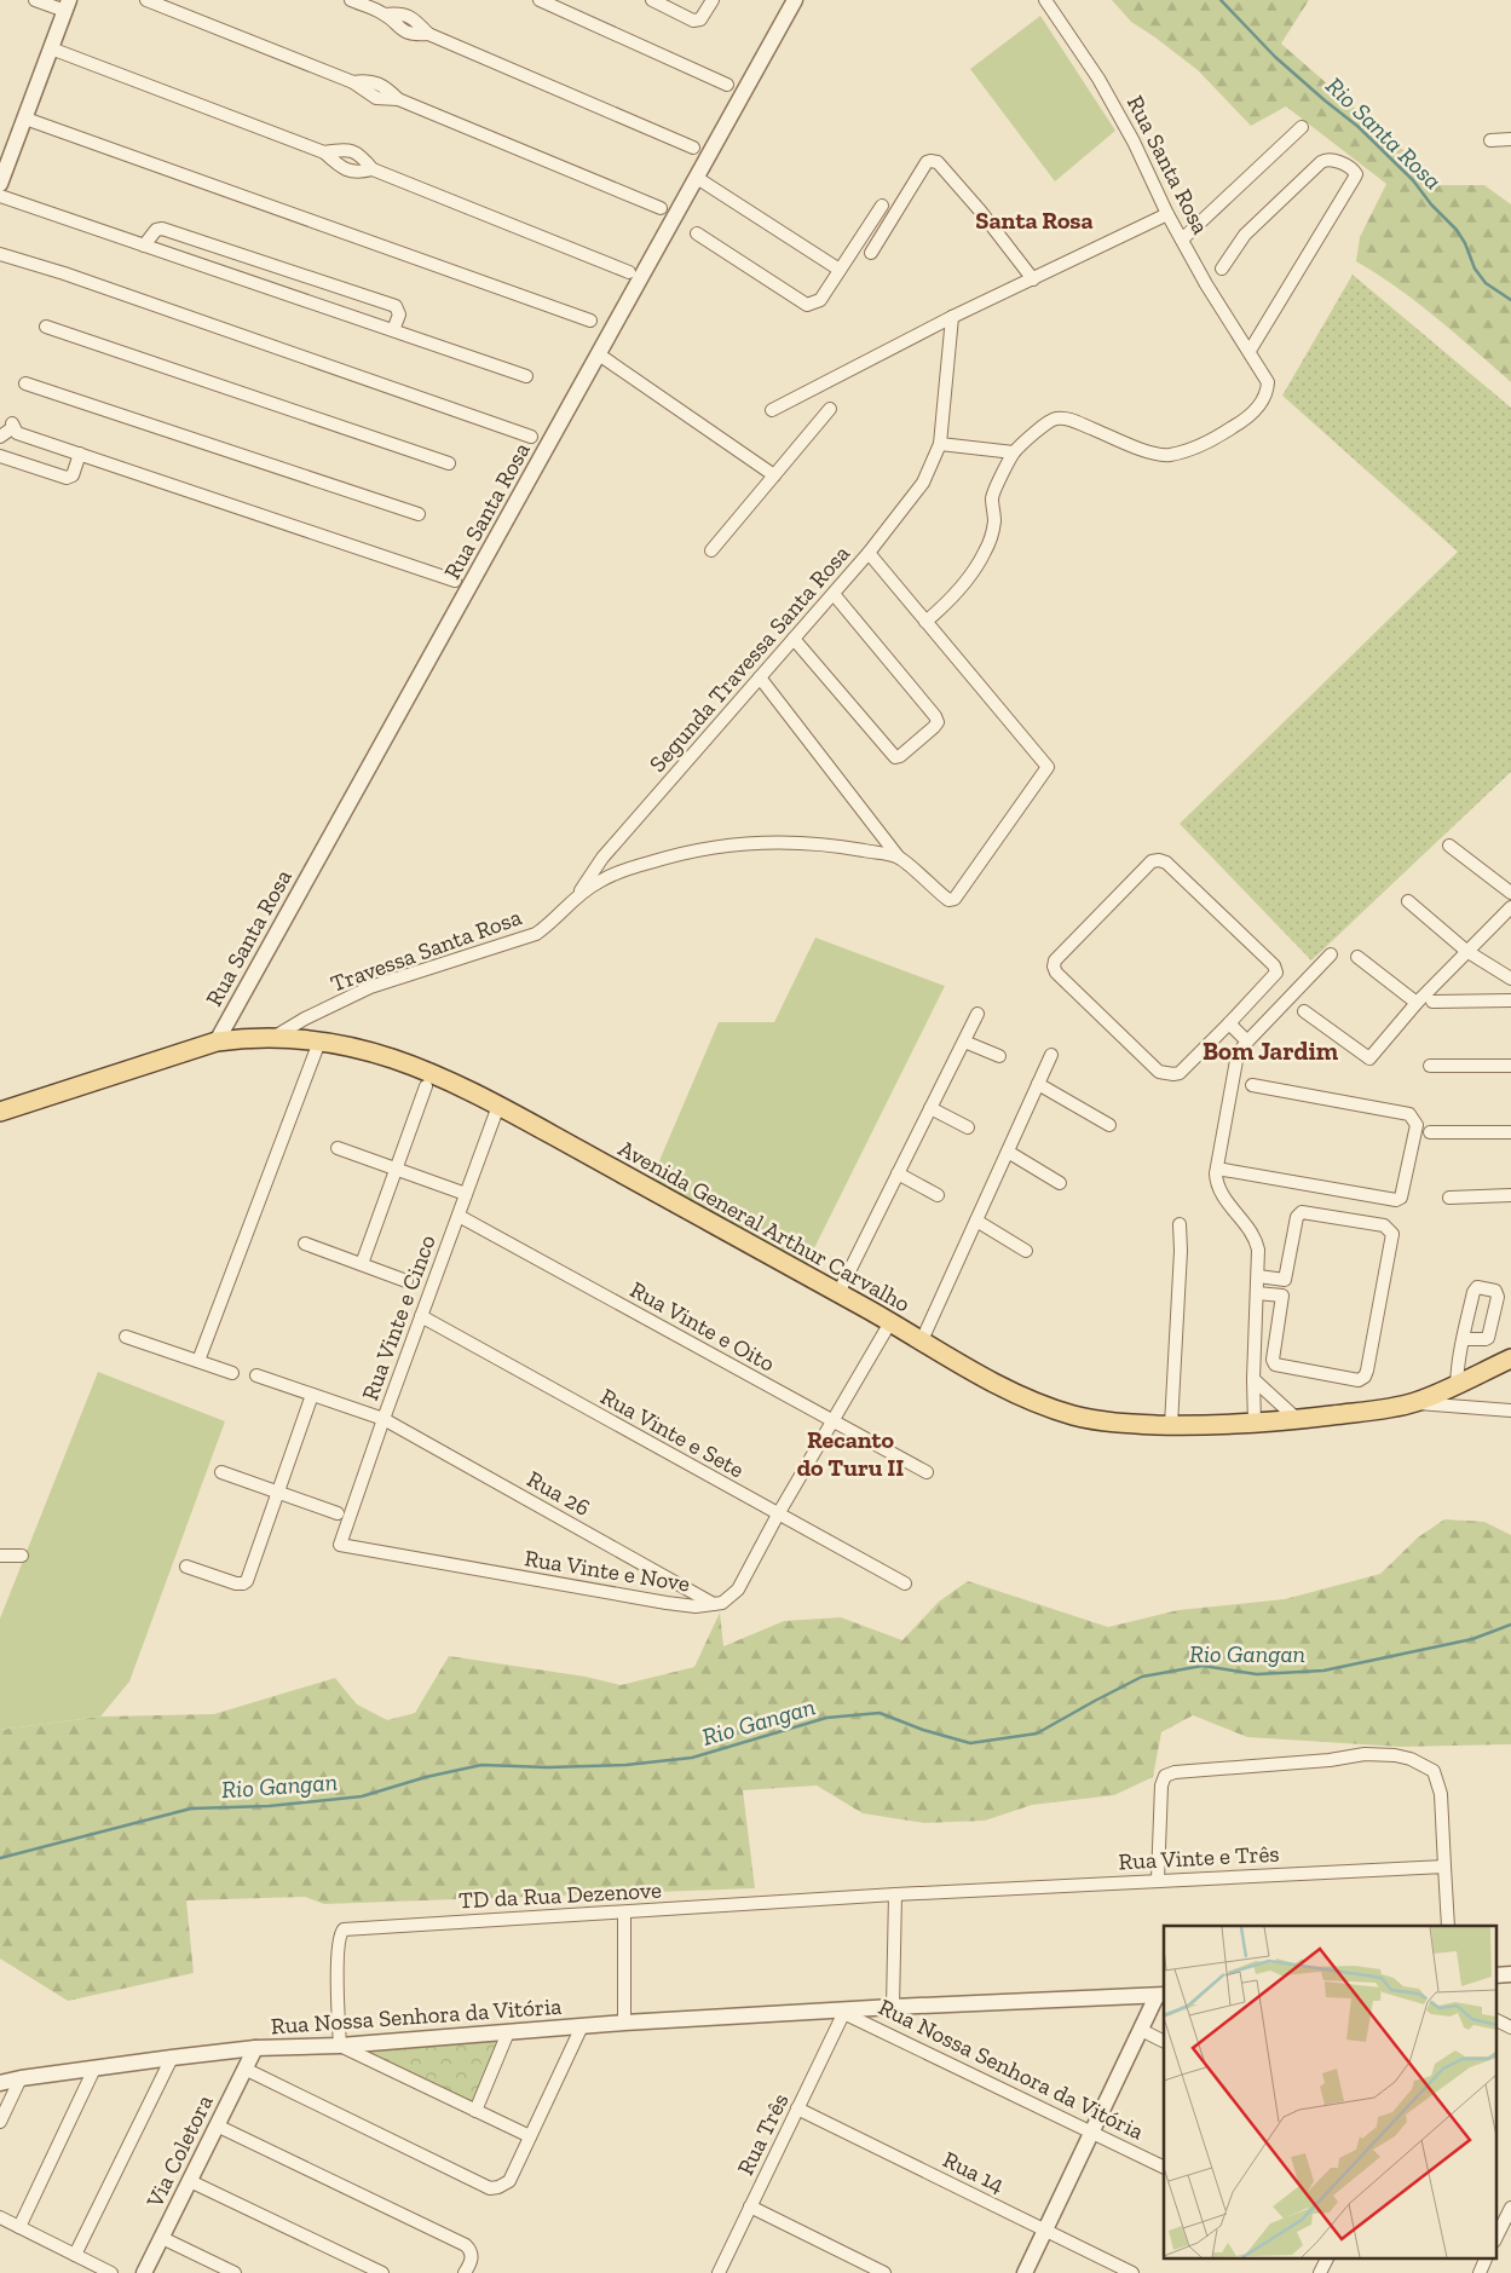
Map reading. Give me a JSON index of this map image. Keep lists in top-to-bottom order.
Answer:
{
  "streets": {
    "main road": ["Avenida General Arthur Carvalho"],
    "street": [
      "Rua Santa Rosa",
      "Segunda Travessa Santa Rosa",
      "Travessa Santa Rosa",
      "Rua Vinte e Cinco",
      "Rua Vinte e Oito",
      "Rua Vinte e Sete",
      "Rua 26",
      "Rua Vinte e Nove",
      "Rua Vinte e Três",
      "TD da Rua Dezenove",
      "Rua Nossa Senhora da Vitória",
      "Rua Três",
      "Via Coletora",
      "Rua 14"
    ]
  },
  "crossings": [
    ["Rua Santa Rosa", "Avenida General Arthur Carvalho"],
    ["Segunda Travessa Santa Rosa", "Travessa Santa Rosa"],
    ["Travessa Santa Rosa", "Avenida General Arthur Carvalho"],
    ["Avenida General Arthur Carvalho", "Rua Vinte e Cinco"],
    ["Avenida General Arthur Carvalho", "Rua Vinte e Nove"],
    ["Rua Vinte e Cinco", "Rua Vinte e Oito"],
    ["Rua Vinte e Cinco", "Rua Vinte e Sete"],
    ["Rua Vinte e Cinco", "Rua 26"],
    ["Rua Vinte e Cinco", "Rua Vinte e Nove"],
    ["Rua Vinte e Oito", "Rua Vinte e Nove"],
    ["Rua Vinte e Sete", "Rua Vinte e Nove"],
    ["Rua 26", "Rua Vinte e Nove"],
    ["Rua Vinte e Três", "TD da Rua Dezenove"],
    ["TD da Rua Dezenove", "Rua Nossa Senhora da Vitória"],
    ["Rua Nossa Senhora da Vitória", "Rua Três"],
    ["Rua Nossa Senhora da Vitória", "Via Coletora"],
    ["Rua Três", "Rua 14"]
  ],
  "districts": ["Santa Rosa", "Bom Jardim", "Recanto do Turu II"],
  "water": ["Rio Santa Rosa", "Rio Gangan"]
}
